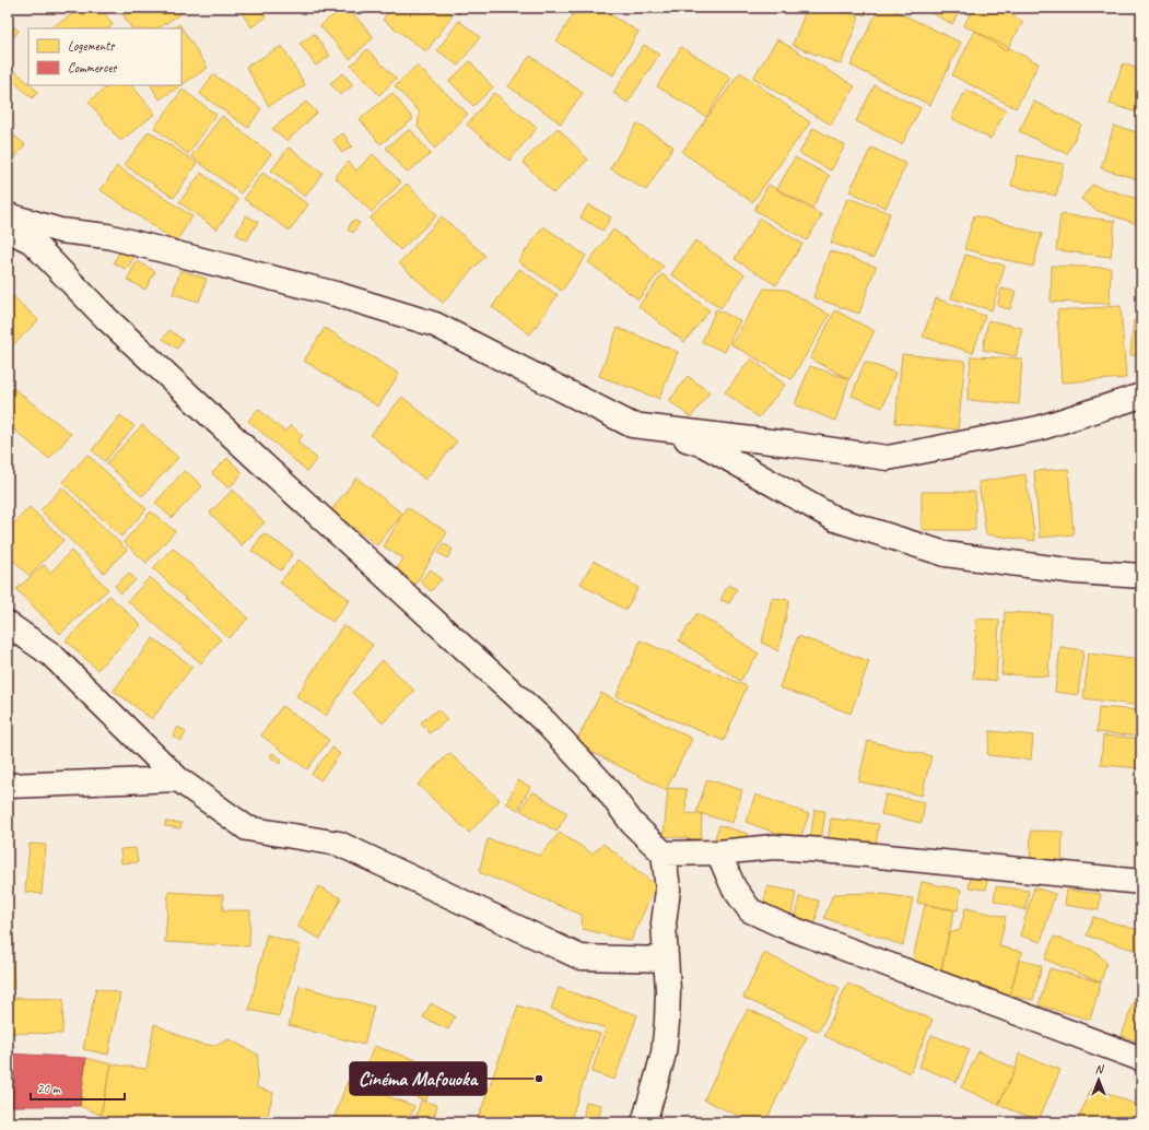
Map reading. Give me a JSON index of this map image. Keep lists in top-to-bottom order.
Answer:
{
  "places": ["Cinéma Mafouoka"],
  "legend": ["Logements", "Commerces"],
  "scale_bar": "20 m",
  "north": "top"
}
